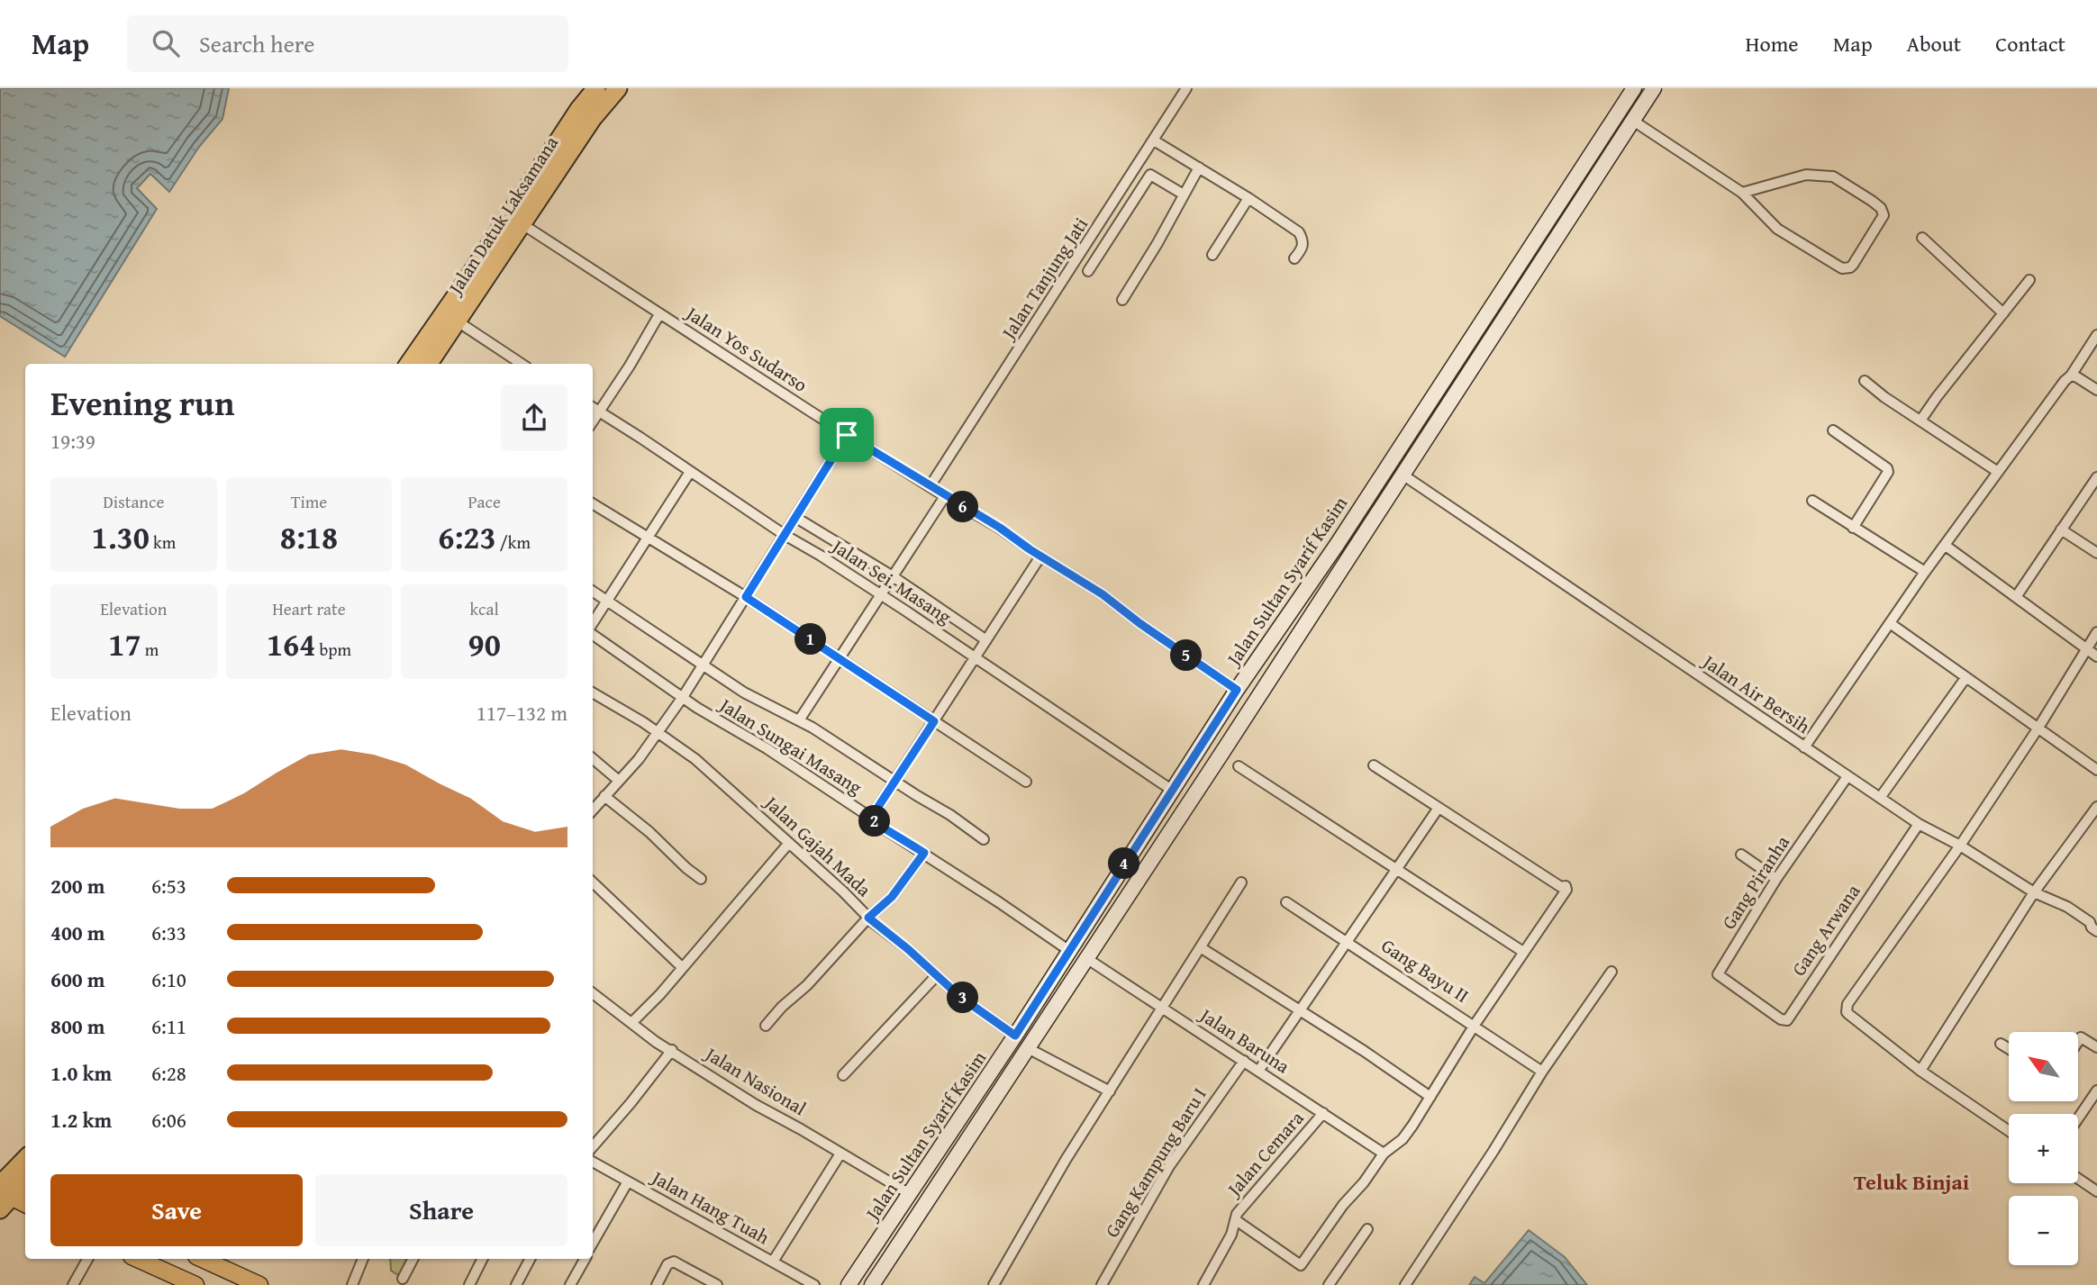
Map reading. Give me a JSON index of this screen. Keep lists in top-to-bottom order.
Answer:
{
  "streets": {
    "highway": ["Jalan Datuk Laksamana"],
    "street": [
      "Jalan Tanjung Jati",
      "Jalan Yos Sudarso",
      "Jalan Sultan Syarif Kasim",
      "Jalan Sei. Masang",
      "Jalan Air Bersih",
      "Jalan Sungai Masang",
      "Jalan Gajah Mada",
      "Gang Piranha",
      "Gang Arwana",
      "Gang Bayu II",
      "Jalan Baruna",
      "Jalan Nasional",
      "Jalan Cemara",
      "Gang Kampung Baru I",
      "Jalan Hang Tuah"
    ]
  },
  "crossings": [
    ["Jalan Datuk Laksamana", "Jalan Yos Sudarso"],
    ["Jalan Tanjung Jati", "Jalan Yos Sudarso"],
    ["Jalan Yos Sudarso", "Jalan Sultan Syarif Kasim"],
    ["Jalan Sultan Syarif Kasim", "Jalan Sei. Masang"],
    ["Jalan Sultan Syarif Kasim", "Jalan Air Bersih"],
    ["Jalan Sultan Syarif Kasim", "Jalan Sungai Masang"],
    ["Jalan Sultan Syarif Kasim", "Jalan Gajah Mada"],
    ["Jalan Sultan Syarif Kasim", "Jalan Baruna"],
    ["Jalan Sultan Syarif Kasim", "Jalan Nasional"],
    ["Jalan Air Bersih", "Gang Piranha"],
    ["Jalan Air Bersih", "Gang Arwana"],
    ["Gang Piranha", "Gang Arwana"],
    ["Jalan Baruna", "Jalan Cemara"],
    ["Jalan Baruna", "Gang Kampung Baru I"]
  ],
  "districts": ["Teluk Binjai"],
  "north": "top left",
  "page": {
    "header": "Map",
    "search": "Search here",
    "nav": [
      "Home",
      "Map",
      "About",
      "Contact"
    ],
    "heading": ["Evening run", "19:39"],
    "stats": [
      ["Distance", "1.30 km"],
      ["Time", "8:18"],
      ["Pace", "6:23 /km"],
      ["Elevation", "17 m"],
      ["Heart rate", "164 bpm"],
      ["kcal", "90"]
    ],
    "pins": [
      "6",
      "1",
      "5",
      "2",
      "4",
      "3"
    ],
    "chart": ["Elevation", "117–132 m"],
    "list": [
      {
        "name": "200 m",
        "note": "6:53"
      },
      {
        "name": "400 m",
        "note": "6:33"
      },
      {
        "name": "600 m",
        "note": "6:10"
      },
      {
        "name": "800 m",
        "note": "6:11"
      },
      {
        "name": "1.0 km",
        "note": "6:28"
      },
      {
        "name": "1.2 km",
        "note": "6:06"
      }
    ],
    "map_buttons": ["+", "−"],
    "buttons": ["Save", "Share"]
  }
}
